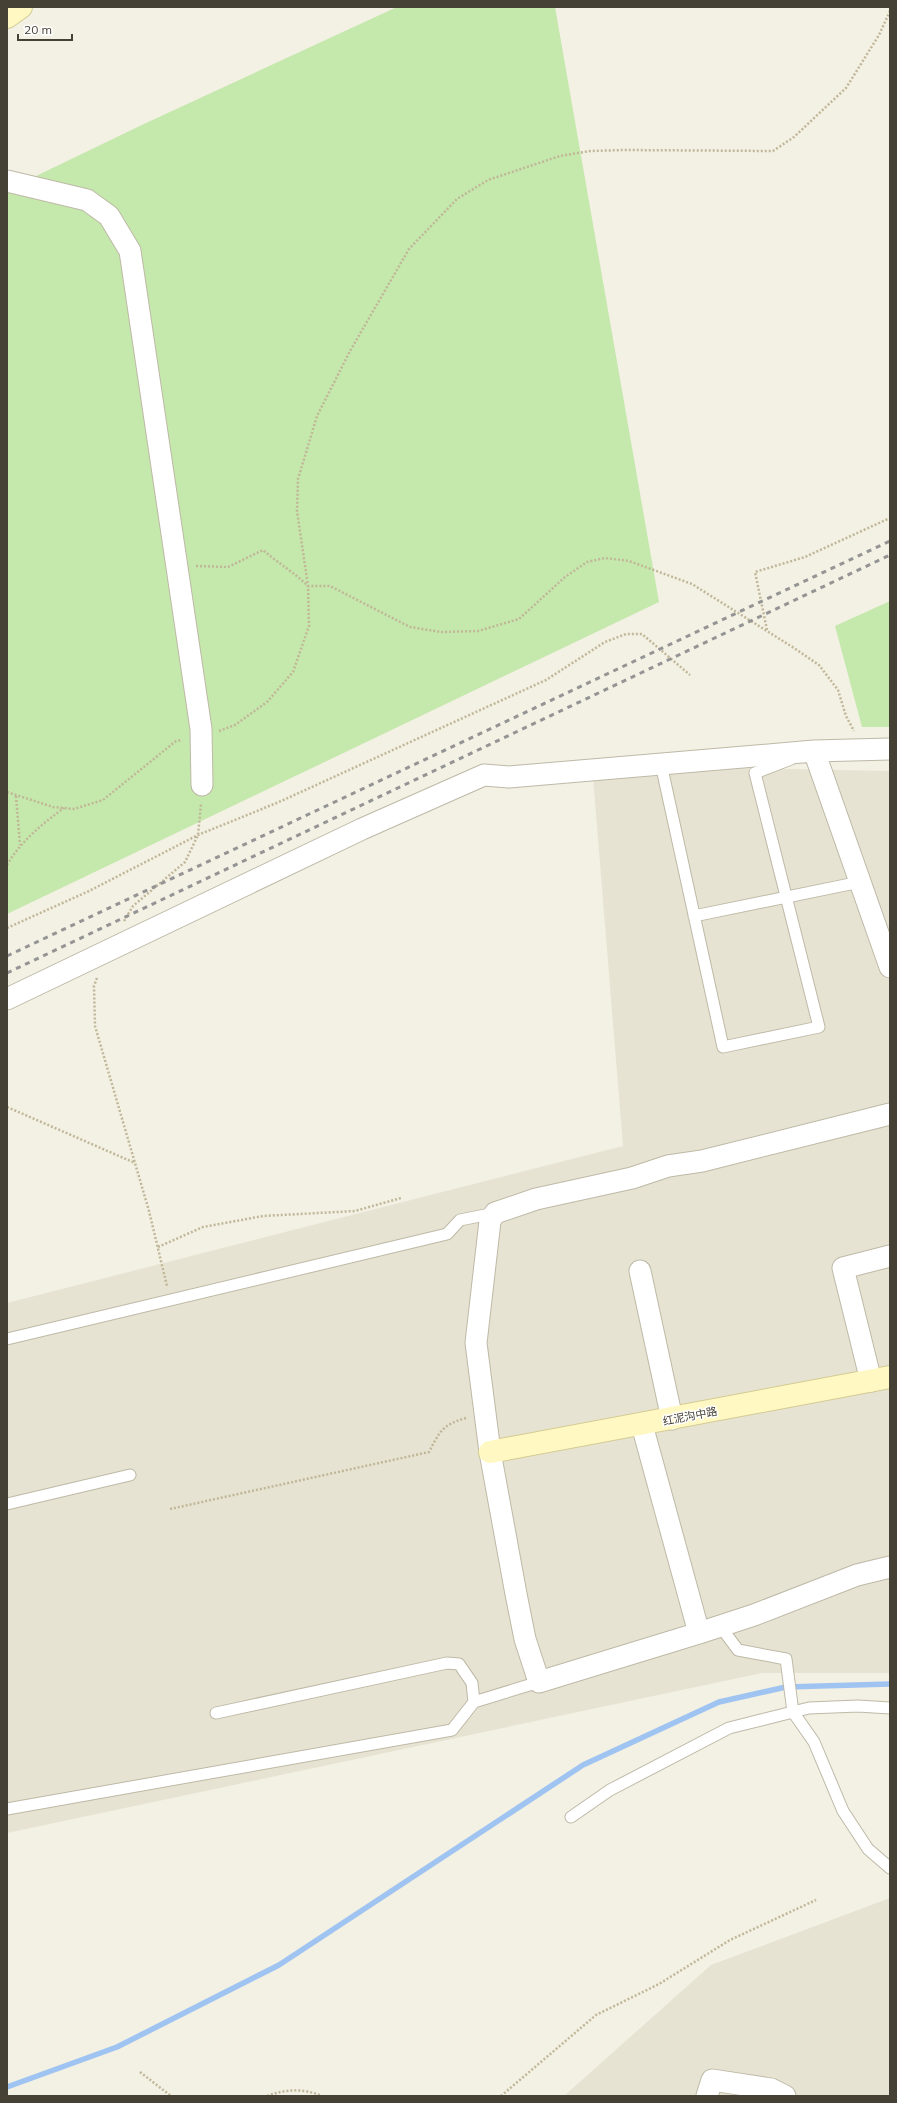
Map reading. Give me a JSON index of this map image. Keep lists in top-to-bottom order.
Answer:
{
  "streets": {
    "street": ["红泥沟中路"]
  },
  "scale_bar": "20 m"
}
